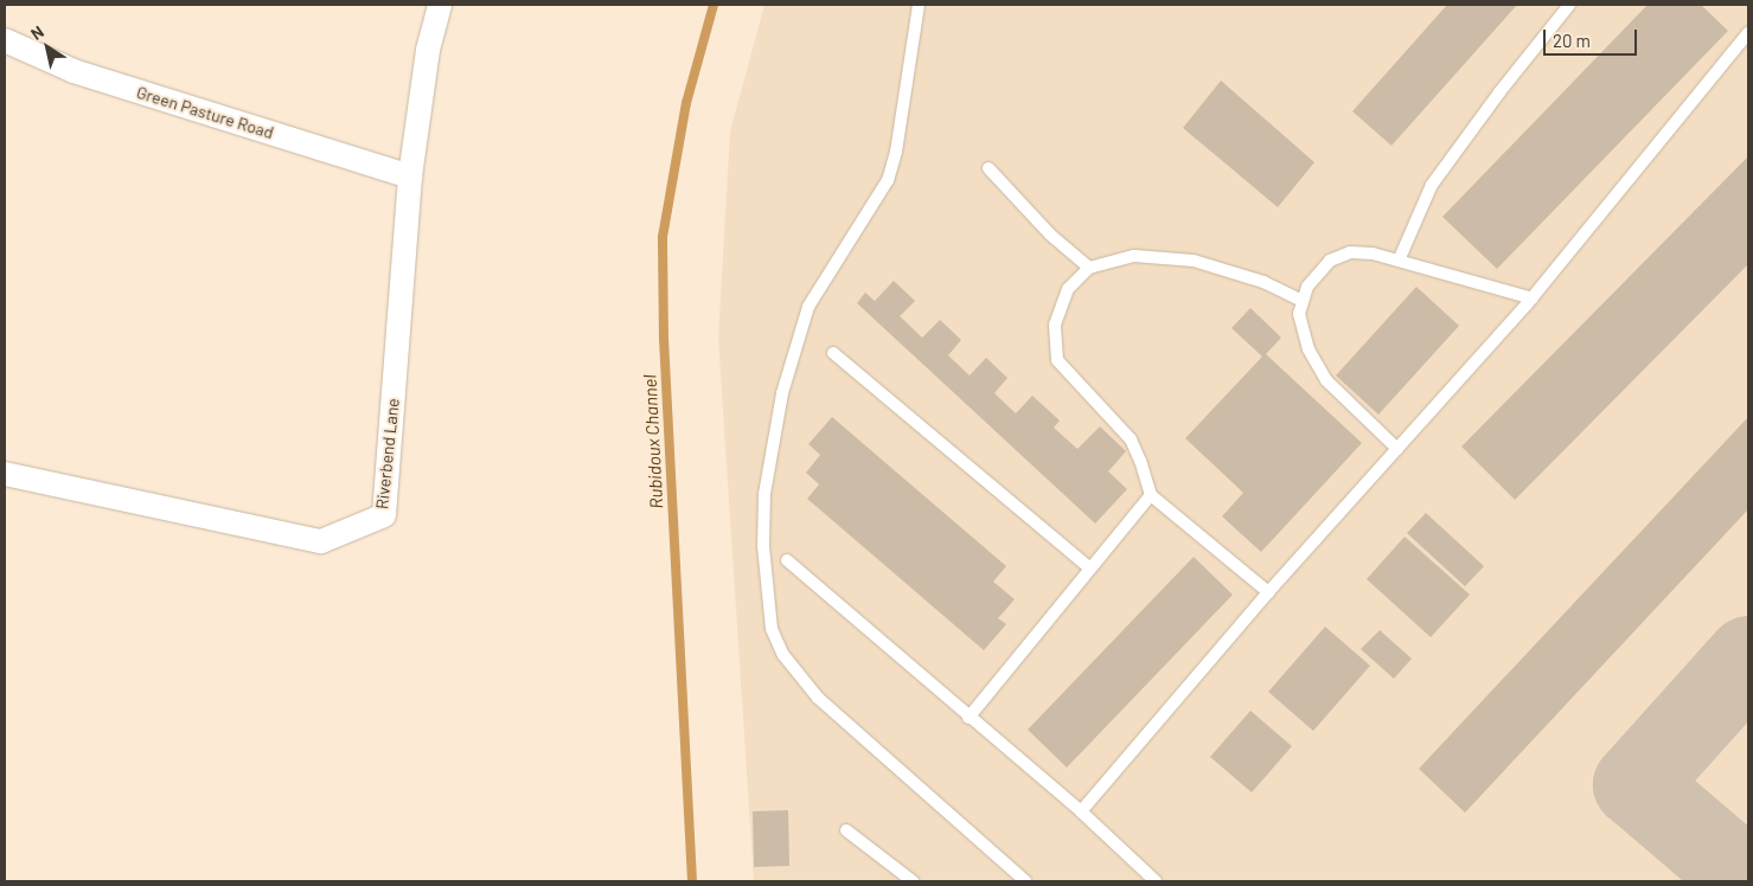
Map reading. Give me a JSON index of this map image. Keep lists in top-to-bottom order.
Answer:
{
  "streets": {
    "street": ["Green Pasture Road", "Riverbend Lane"]
  },
  "crossings": [
    ["Green Pasture Road", "Riverbend Lane"]
  ],
  "water": ["Rubidoux Channel"],
  "scale_bar": "20 m",
  "north": "top left"
}
